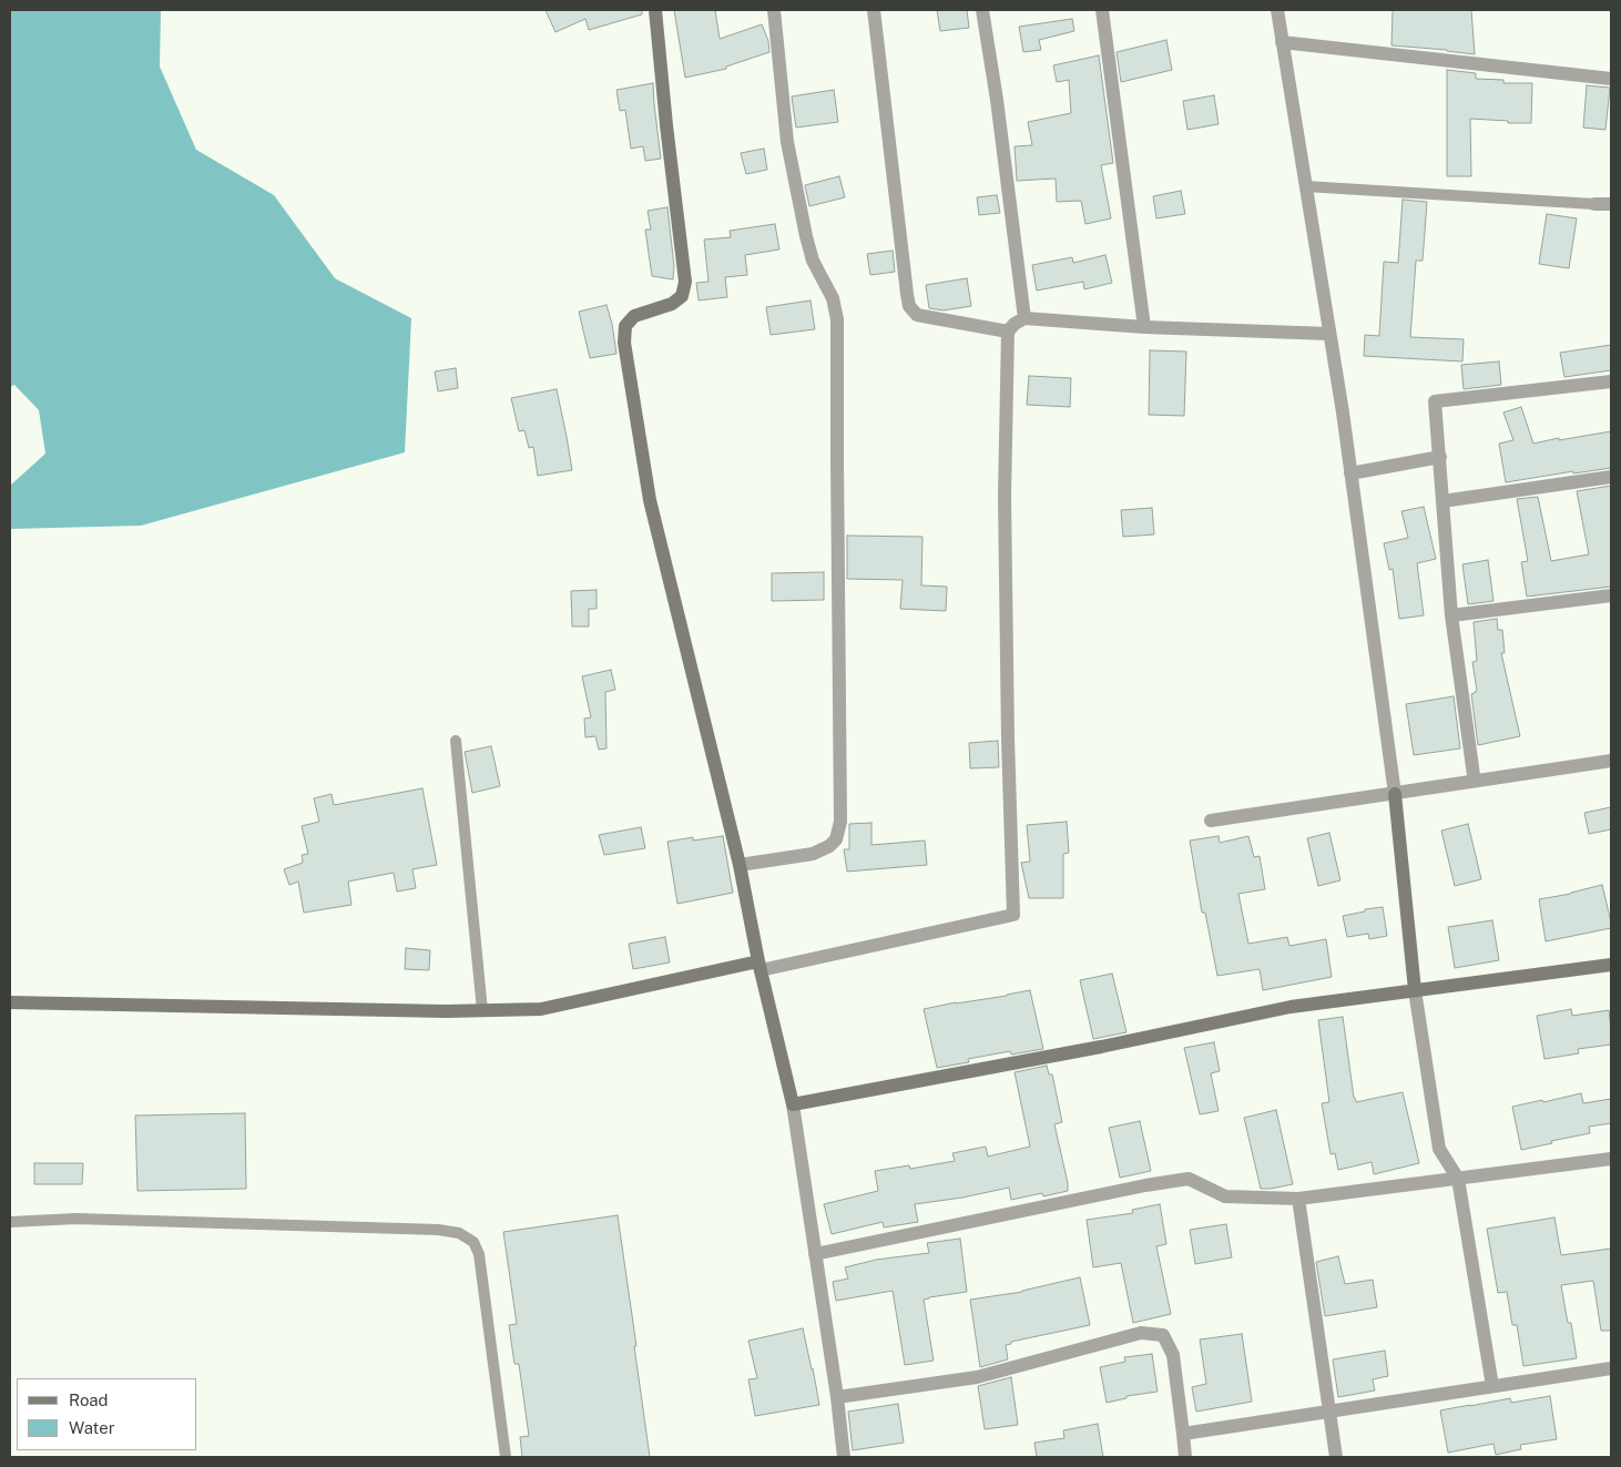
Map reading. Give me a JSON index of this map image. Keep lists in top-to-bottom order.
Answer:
{
  "legend": ["Road", "Water"]
}
